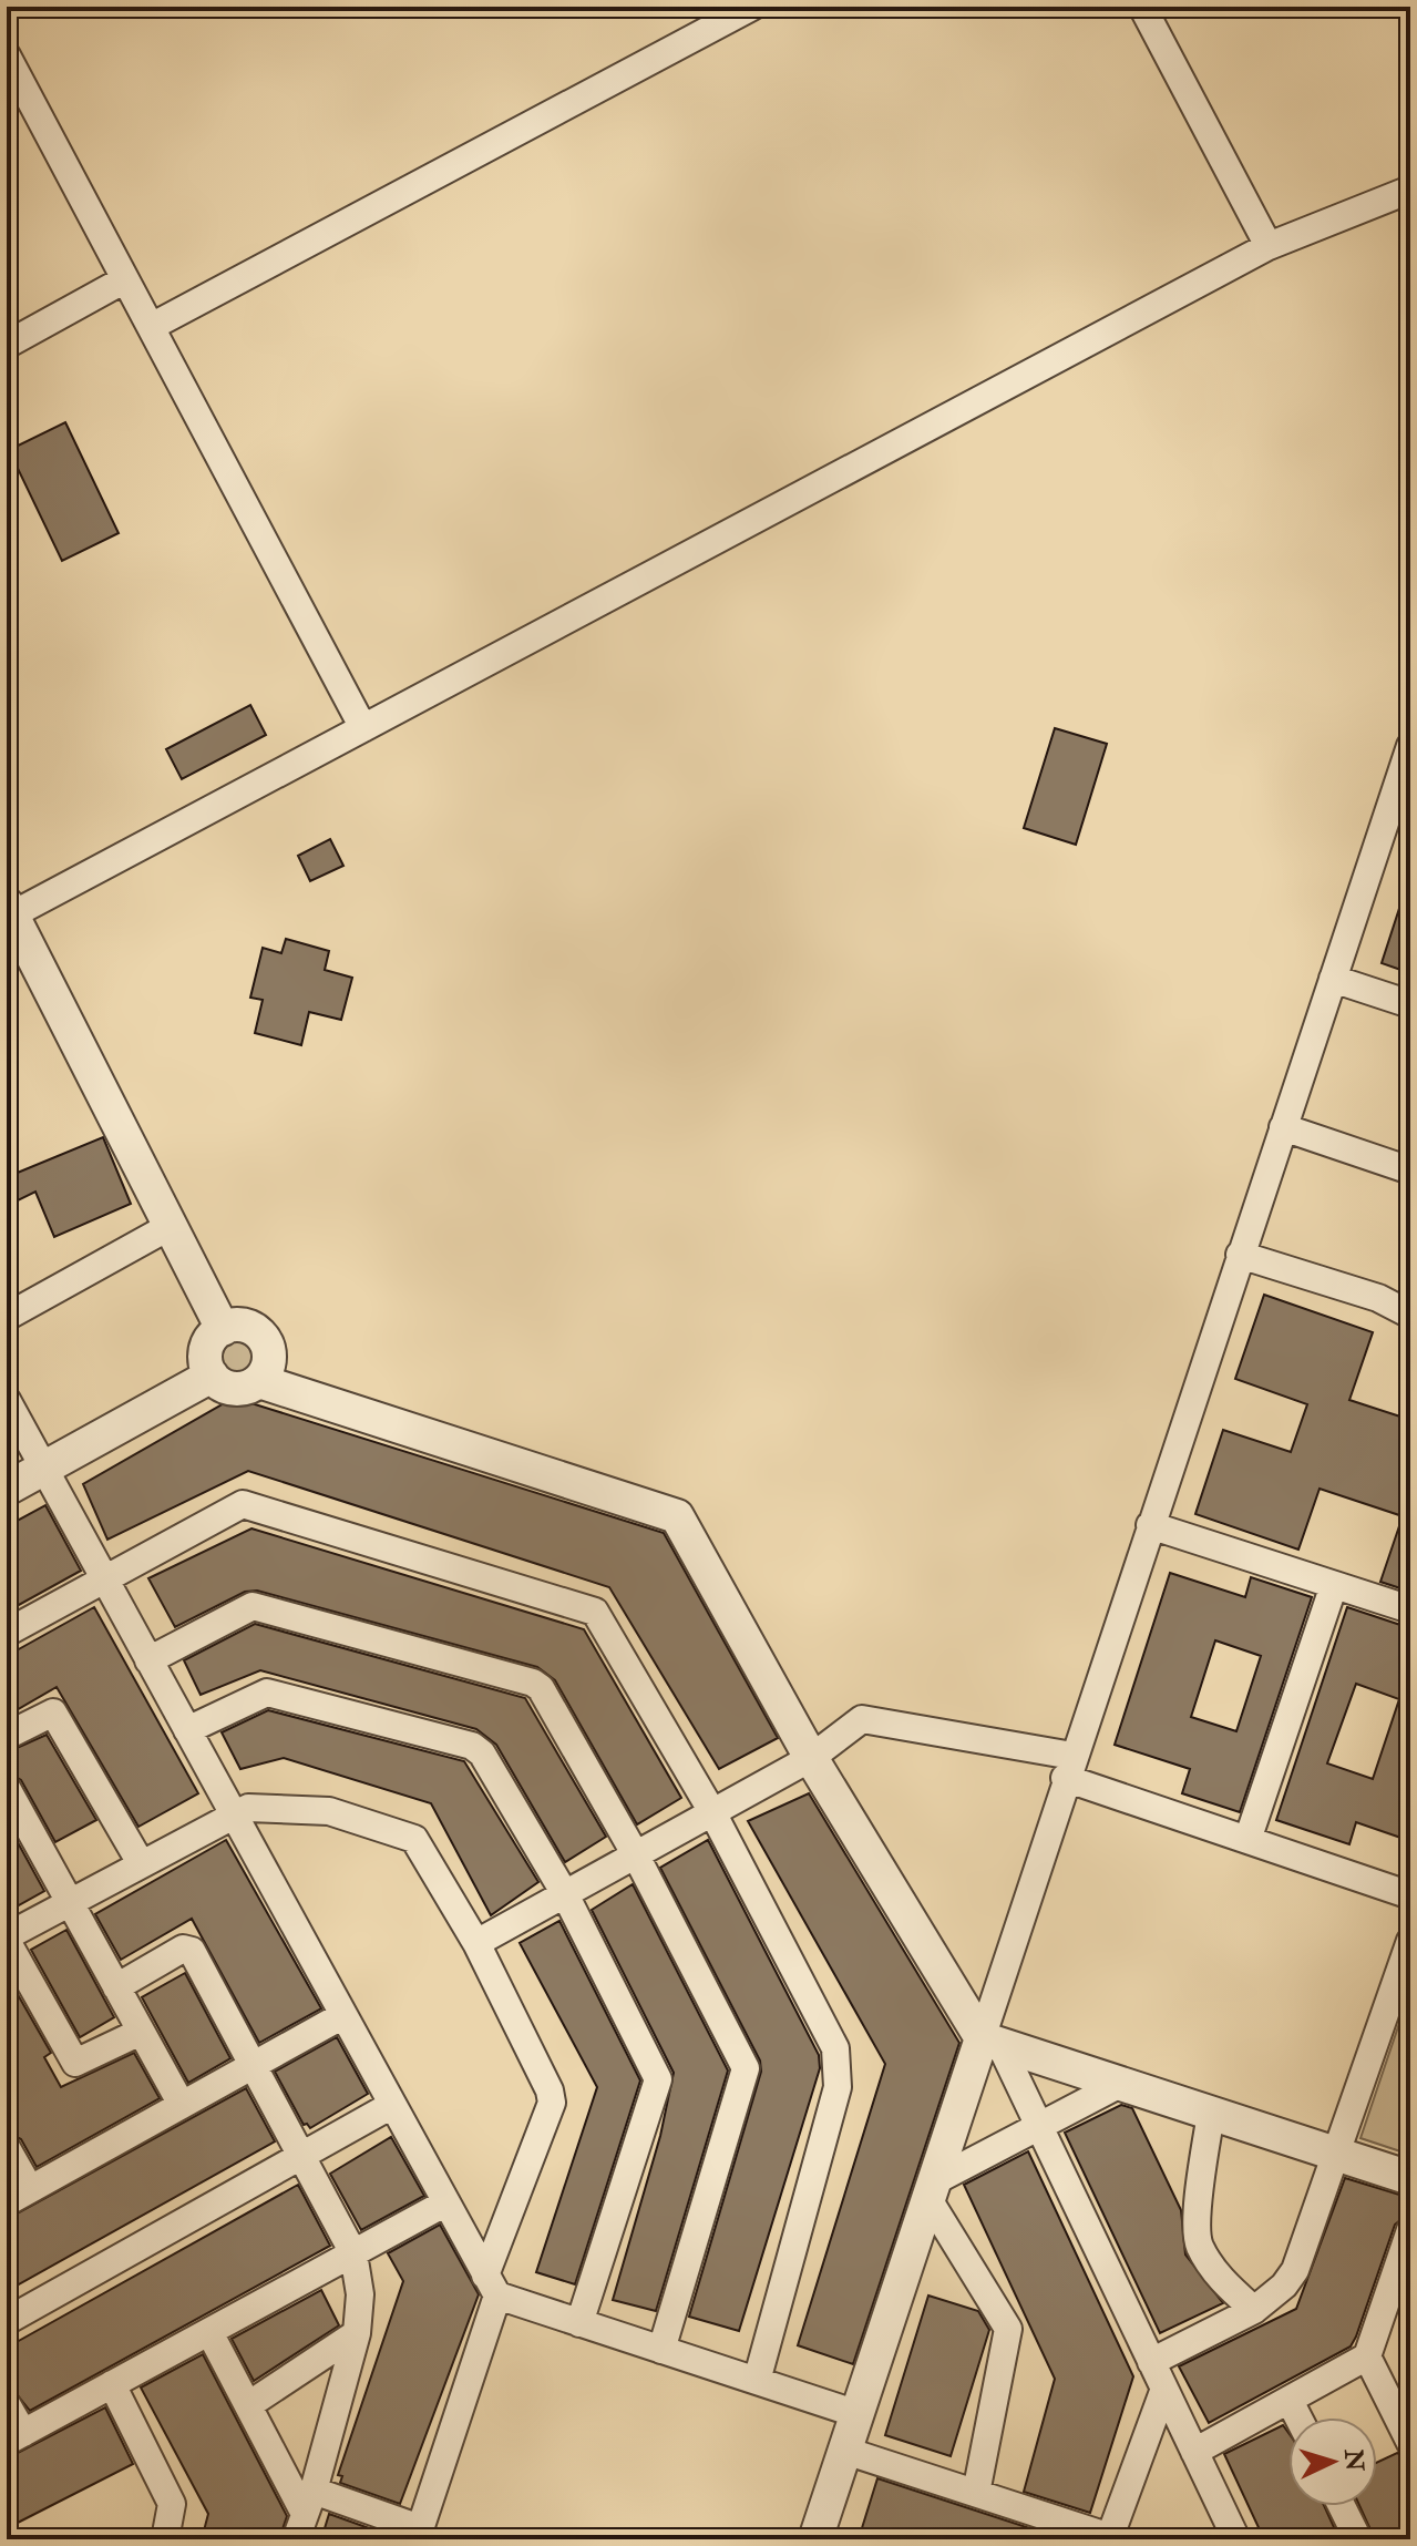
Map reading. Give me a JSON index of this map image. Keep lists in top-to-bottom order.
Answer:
{
  "north": "right"
}
